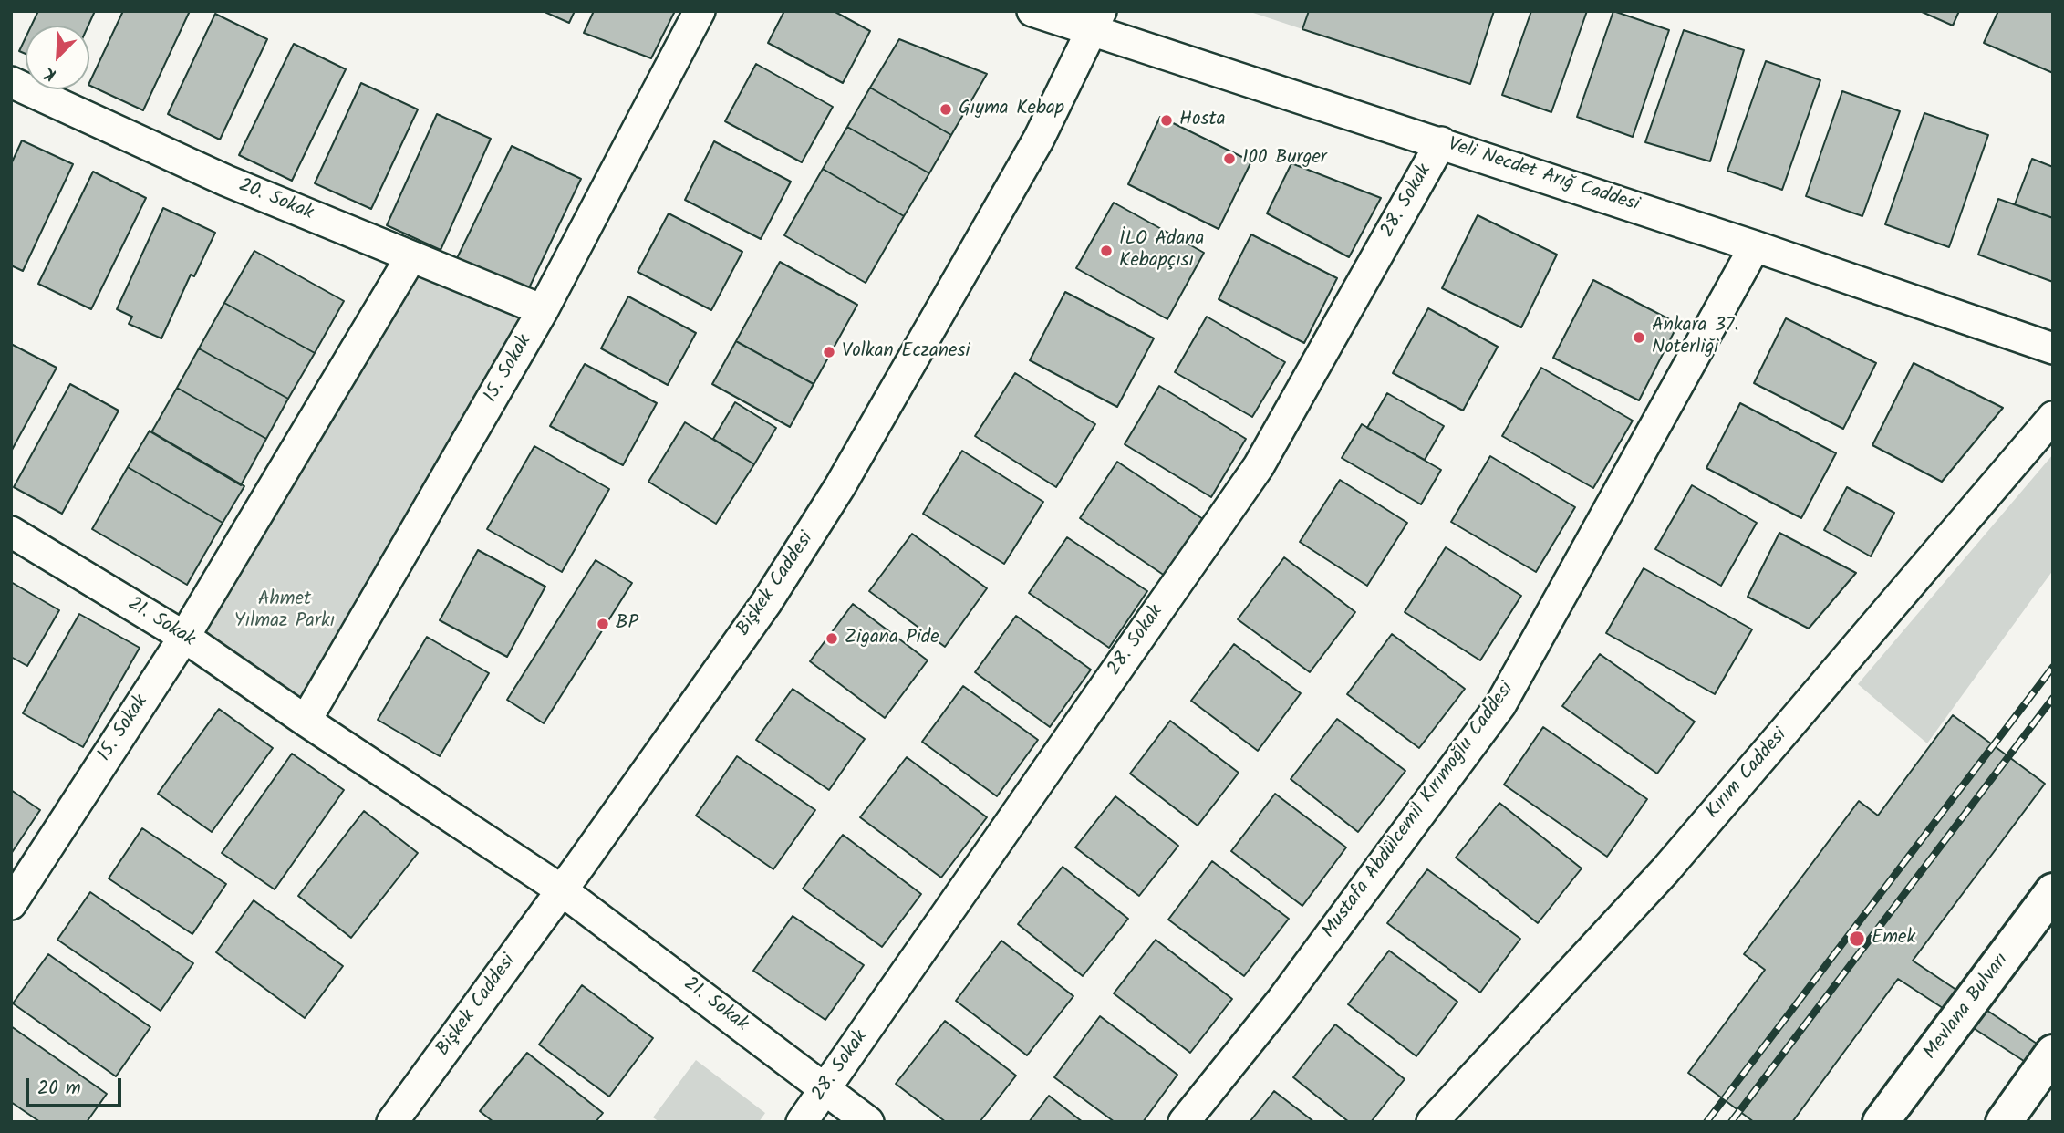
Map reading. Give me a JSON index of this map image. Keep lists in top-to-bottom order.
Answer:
{
  "streets": {
    "highway": ["Mevlana Bulvarı"],
    "street": [
      "Veli Necdet Arığ Caddesi",
      "20. Sokak",
      "28. Sokak",
      "15. Sokak",
      "Bişkek Caddesi",
      "21. Sokak",
      "Kırım Caddesi",
      "Mustafa Abdülcemil Kırımoğlu Caddesi"
    ]
  },
  "crossings": [
    ["Veli Necdet Arığ Caddesi", "28. Sokak"],
    ["Veli Necdet Arığ Caddesi", "Bişkek Caddesi"],
    ["Veli Necdet Arığ Caddesi", "Mustafa Abdülcemil Kırımoğlu Caddesi"],
    ["20. Sokak", "15. Sokak"],
    ["28. Sokak", "21. Sokak"],
    ["15. Sokak", "21. Sokak"],
    ["Bişkek Caddesi", "21. Sokak"]
  ],
  "parks": ["Ahmet Yılmaz Parkı"],
  "places": [
    "Gıyma Kebap",
    "Hosta",
    "100 Burger",
    "İLO Adana Kebapçısı",
    "Ankara 37. Noterliği",
    "Volkan Eczanesi",
    "BP",
    "Zigana Pide",
    "Emek"
  ],
  "scale_bar": "20 m",
  "north": "bottom left"
}
